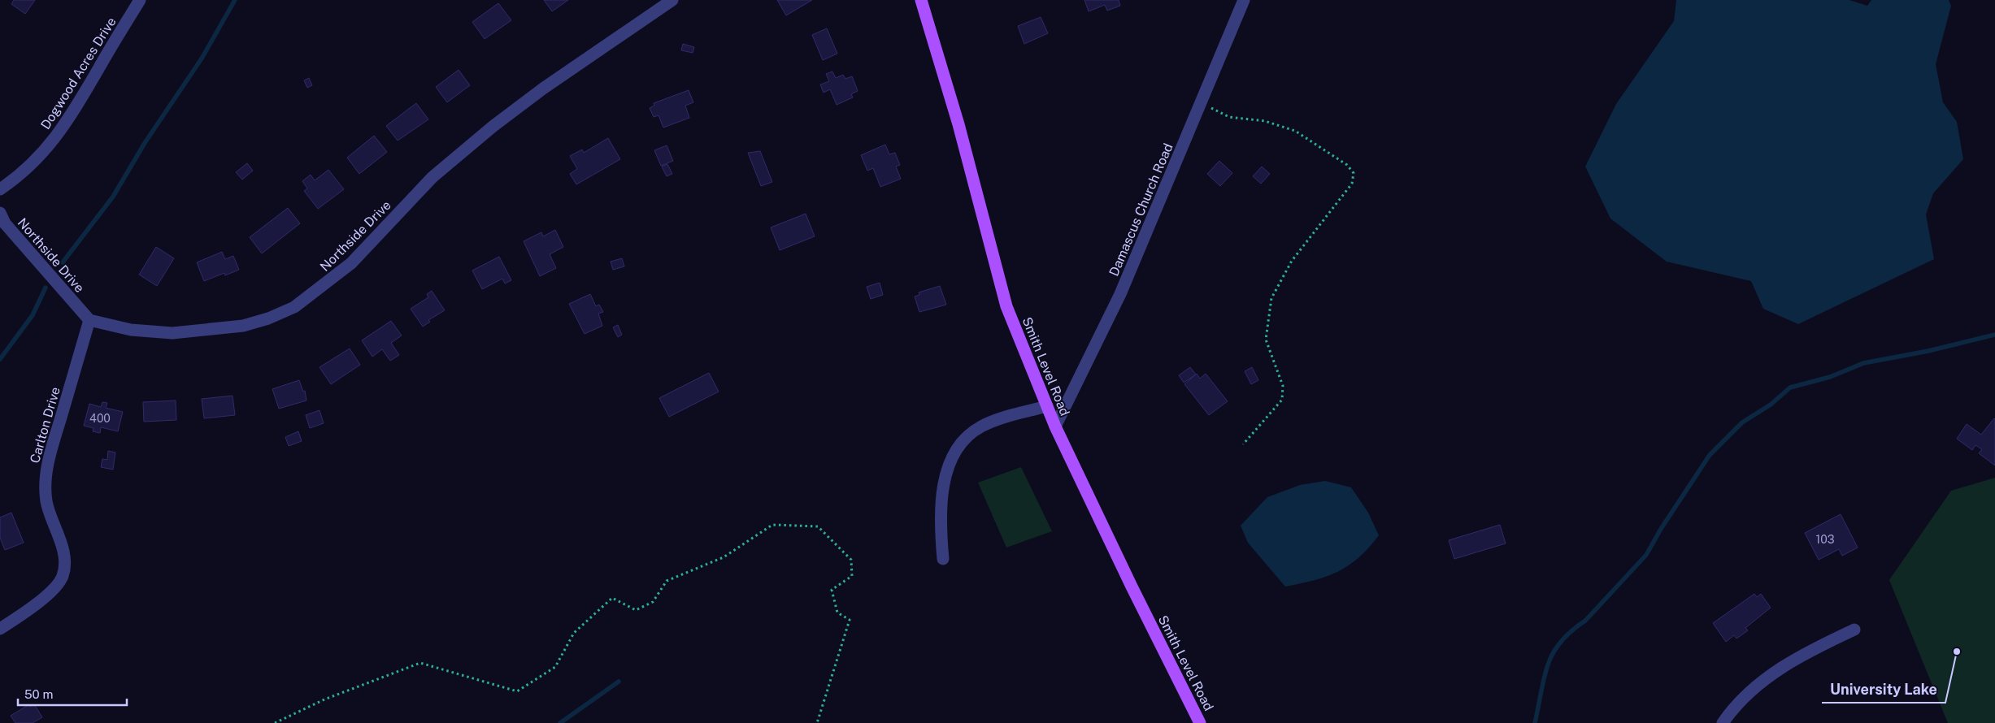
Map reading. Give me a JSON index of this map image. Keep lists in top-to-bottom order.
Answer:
{
  "streets": {
    "main road": ["Smith Level Road"],
    "street": [
      "Dogwood Acres Drive",
      "Damascus Church Road",
      "Northside Drive",
      "Carlton Drive"
    ]
  },
  "crossings": [
    ["Damascus Church Road", "Smith Level Road"],
    ["Northside Drive", "Carlton Drive"]
  ],
  "places": ["University Lake"],
  "house_numbers": ["400", "103"],
  "scale_bar": "50 m"
}
